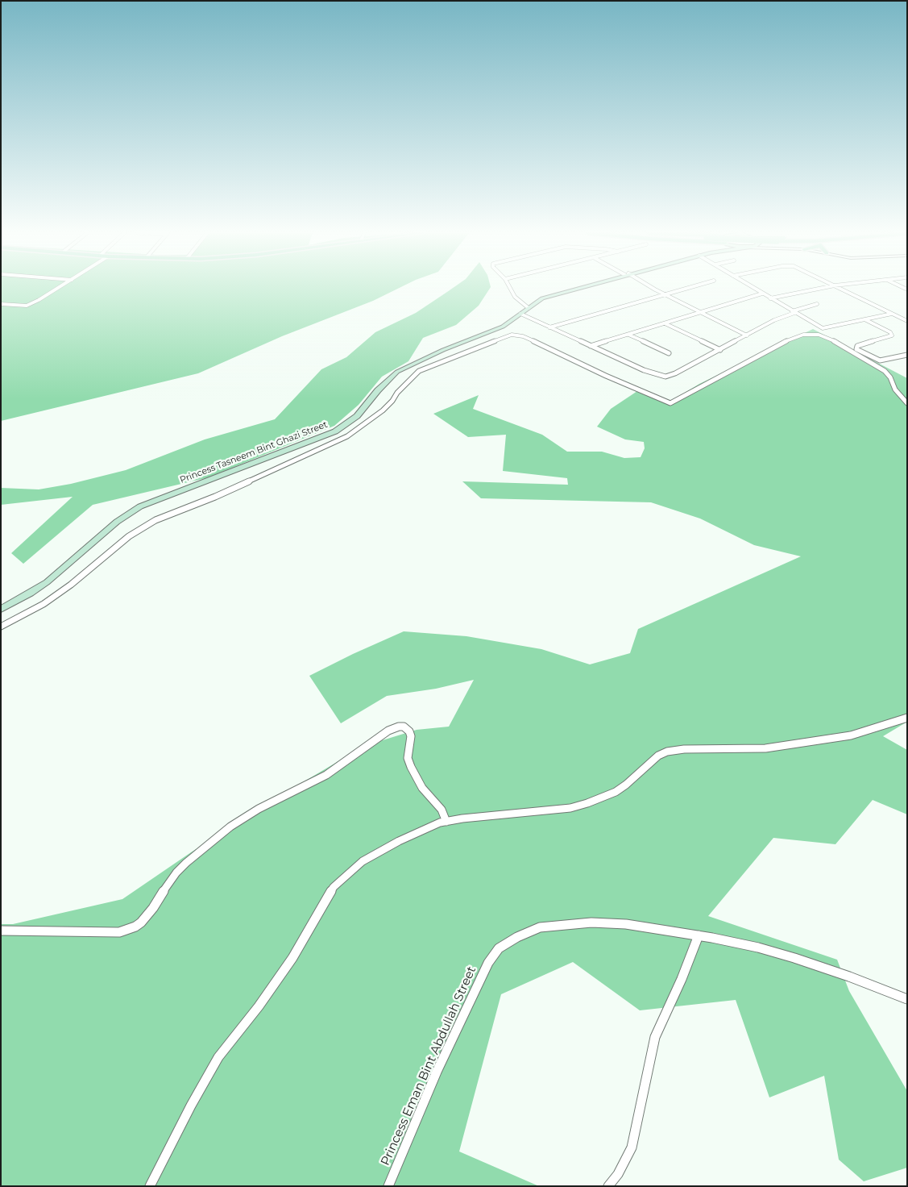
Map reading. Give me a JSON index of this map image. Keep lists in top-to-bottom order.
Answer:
{
  "streets": {
    "main road": ["Princess Tasneem Bint Ghazi Street"],
    "street": ["Princess Eman Bint Abdullah Street"]
  }
}
